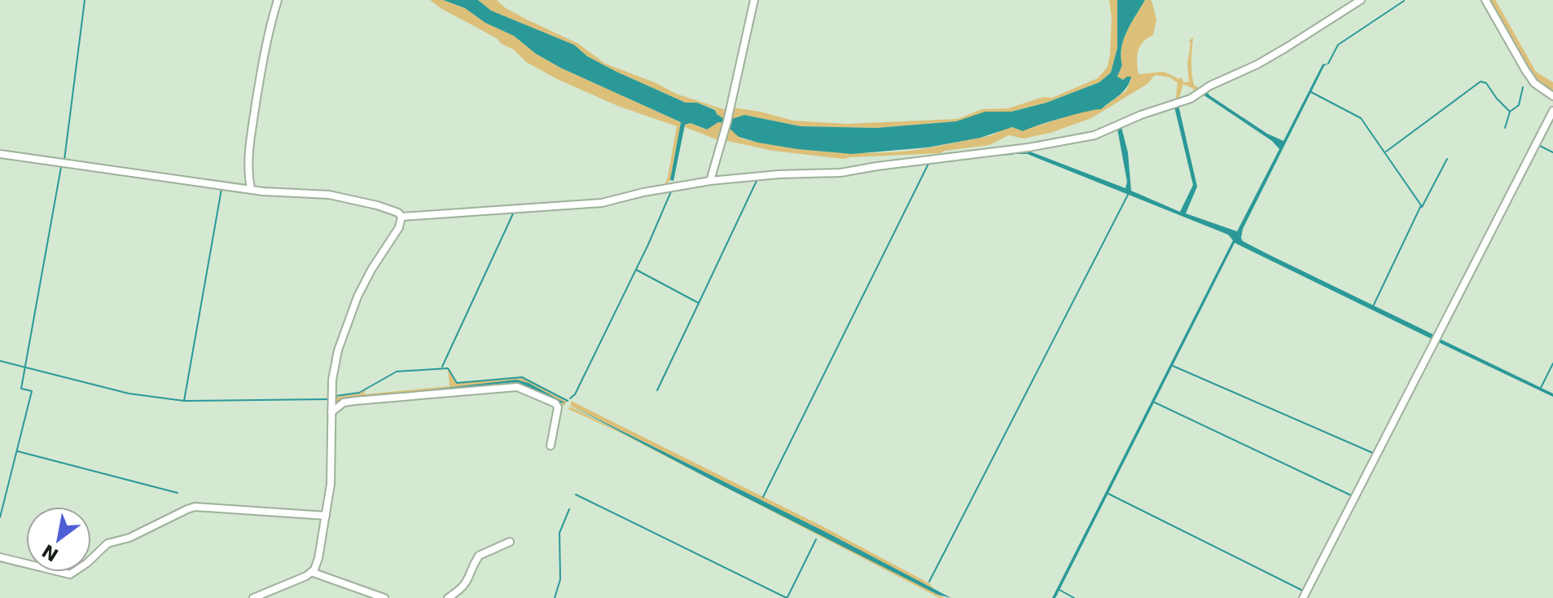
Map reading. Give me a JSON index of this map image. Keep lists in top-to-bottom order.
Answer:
{
  "north": "bottom left"
}
